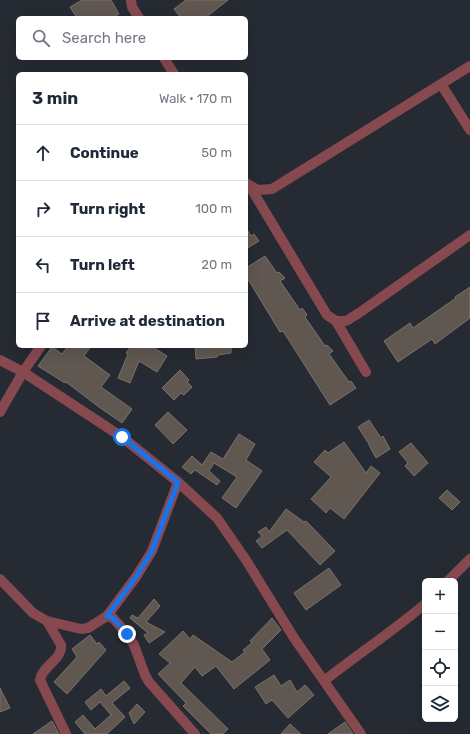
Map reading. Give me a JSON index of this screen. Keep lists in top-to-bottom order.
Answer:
{
  "page": {
    "search": "Search here",
    "heading": ["3 min", "Walk · 170 m"],
    "list": [
      ["Continue", "50 m"],
      ["Turn right", "100 m"],
      ["Turn left", "20 m"],
      "Arrive at destination"
    ],
    "map_buttons": ["+", "−"]
  }
}
